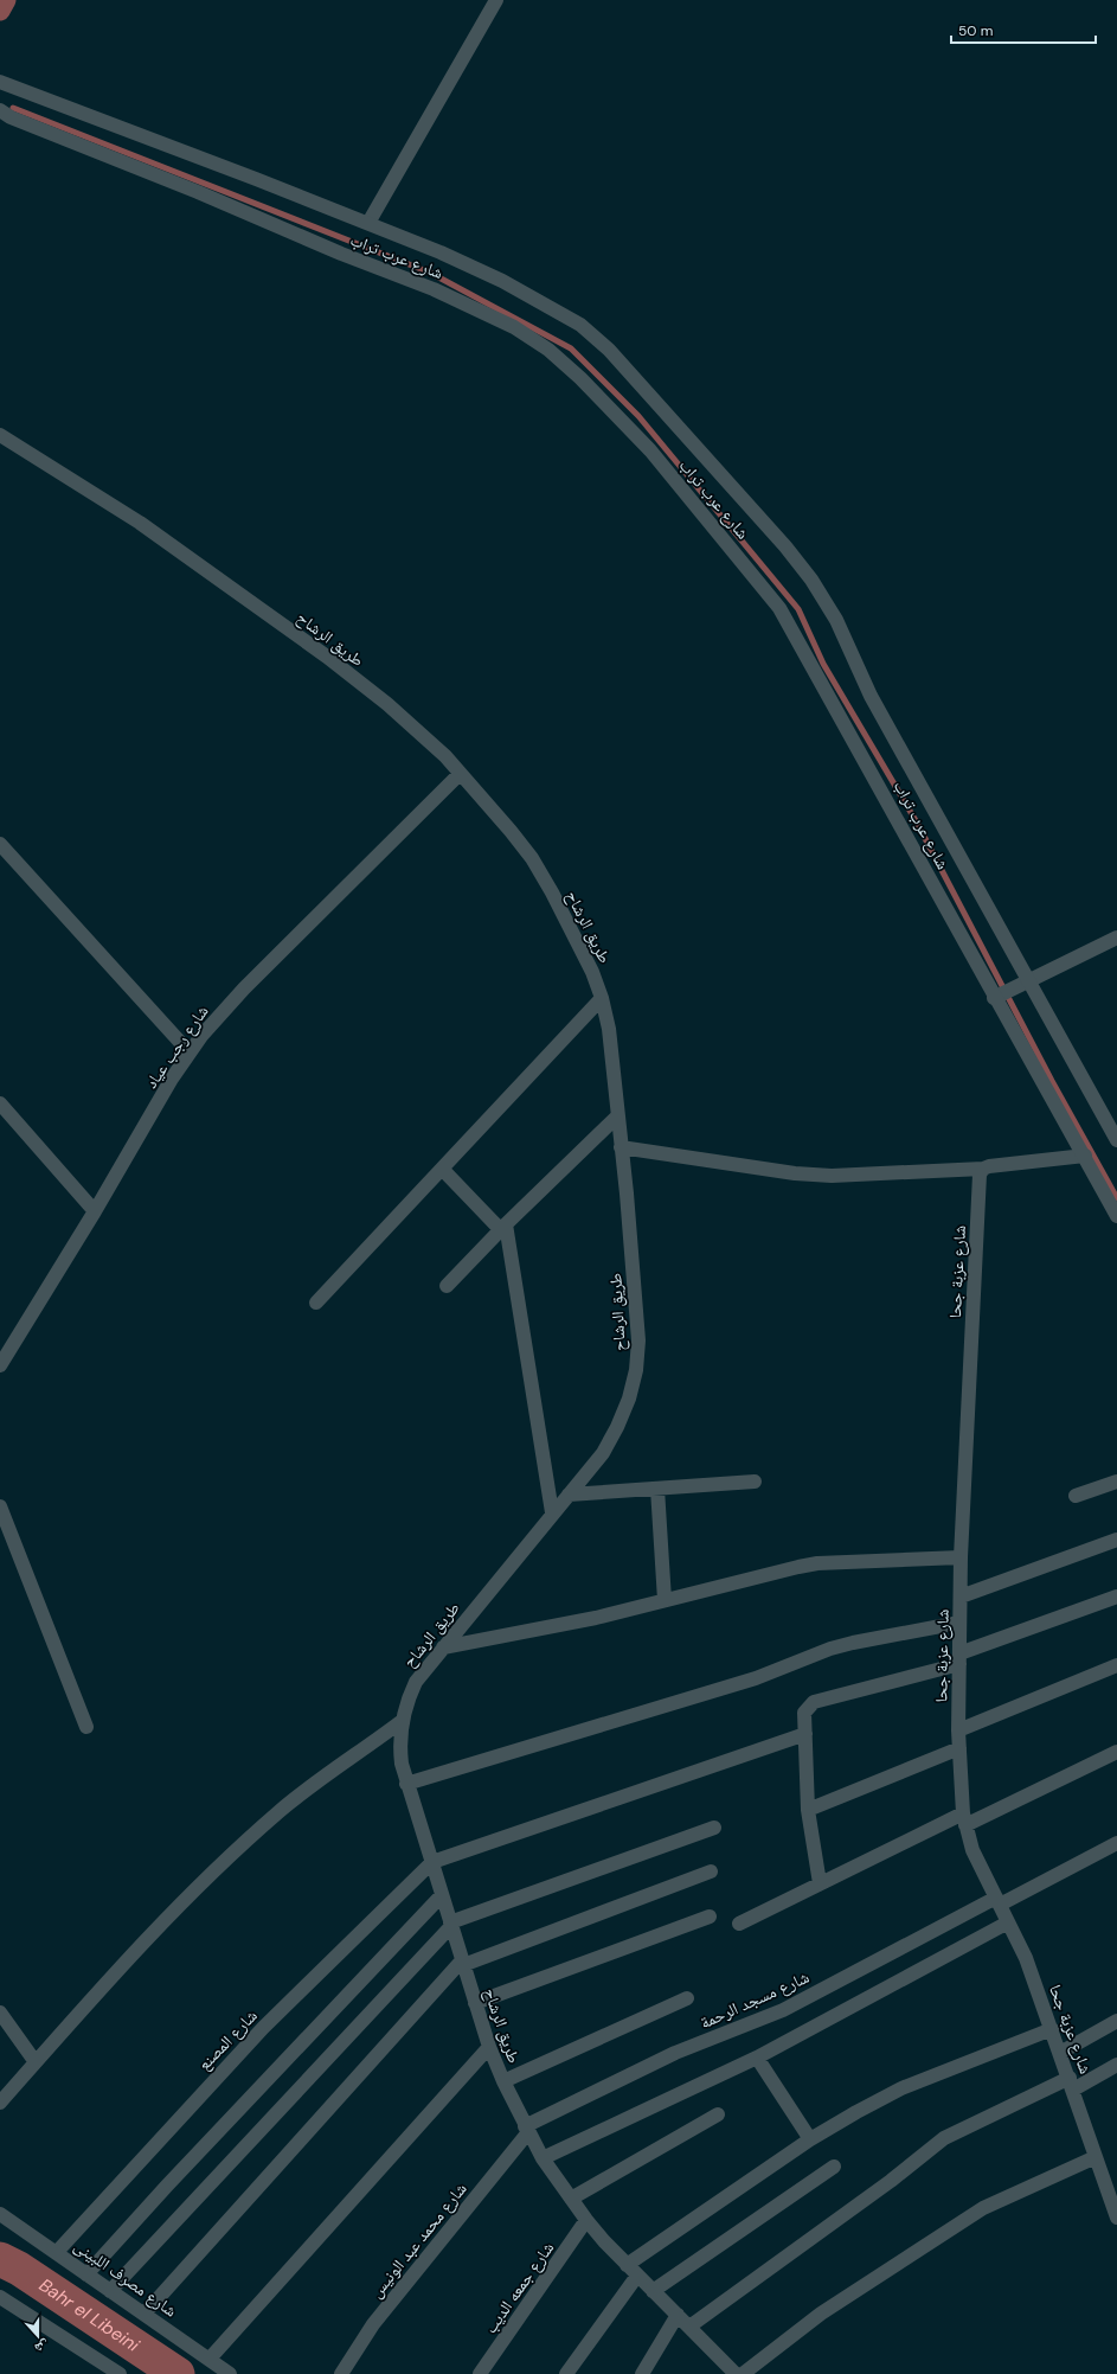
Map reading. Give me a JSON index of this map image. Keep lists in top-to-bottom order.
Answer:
{
  "streets": {
    "street": [
      "شارع عرب تراب",
      "طريق الرشاح",
      "شارع رجب عياد",
      "شارع عزبة جحا",
      "شارع مسجد الرحمة",
      "شارع المصنع",
      "شارع محمد عبد الونيس",
      "شارع مصرف اللبينى",
      "شارع جمعه الديب"
    ]
  },
  "crossings": [
    ["طريق الرشاح", "شارع رجب عياد"],
    ["طريق الرشاح", "شارع مسجد الرحمة"],
    ["طريق الرشاح", "شارع المصنع"],
    ["طريق الرشاح", "شارع محمد عبد الونيس"],
    ["طريق الرشاح", "شارع جمعه الديب"],
    ["شارع عزبة جحا", "شارع مسجد الرحمة"],
    ["شارع مسجد الرحمة", "شارع محمد عبد الونيس"],
    ["شارع المصنع", "شارع مصرف اللبينى"]
  ],
  "water": ["Bahr el Libeini"],
  "scale_bar": "50 m",
  "north": "bottom"
}
